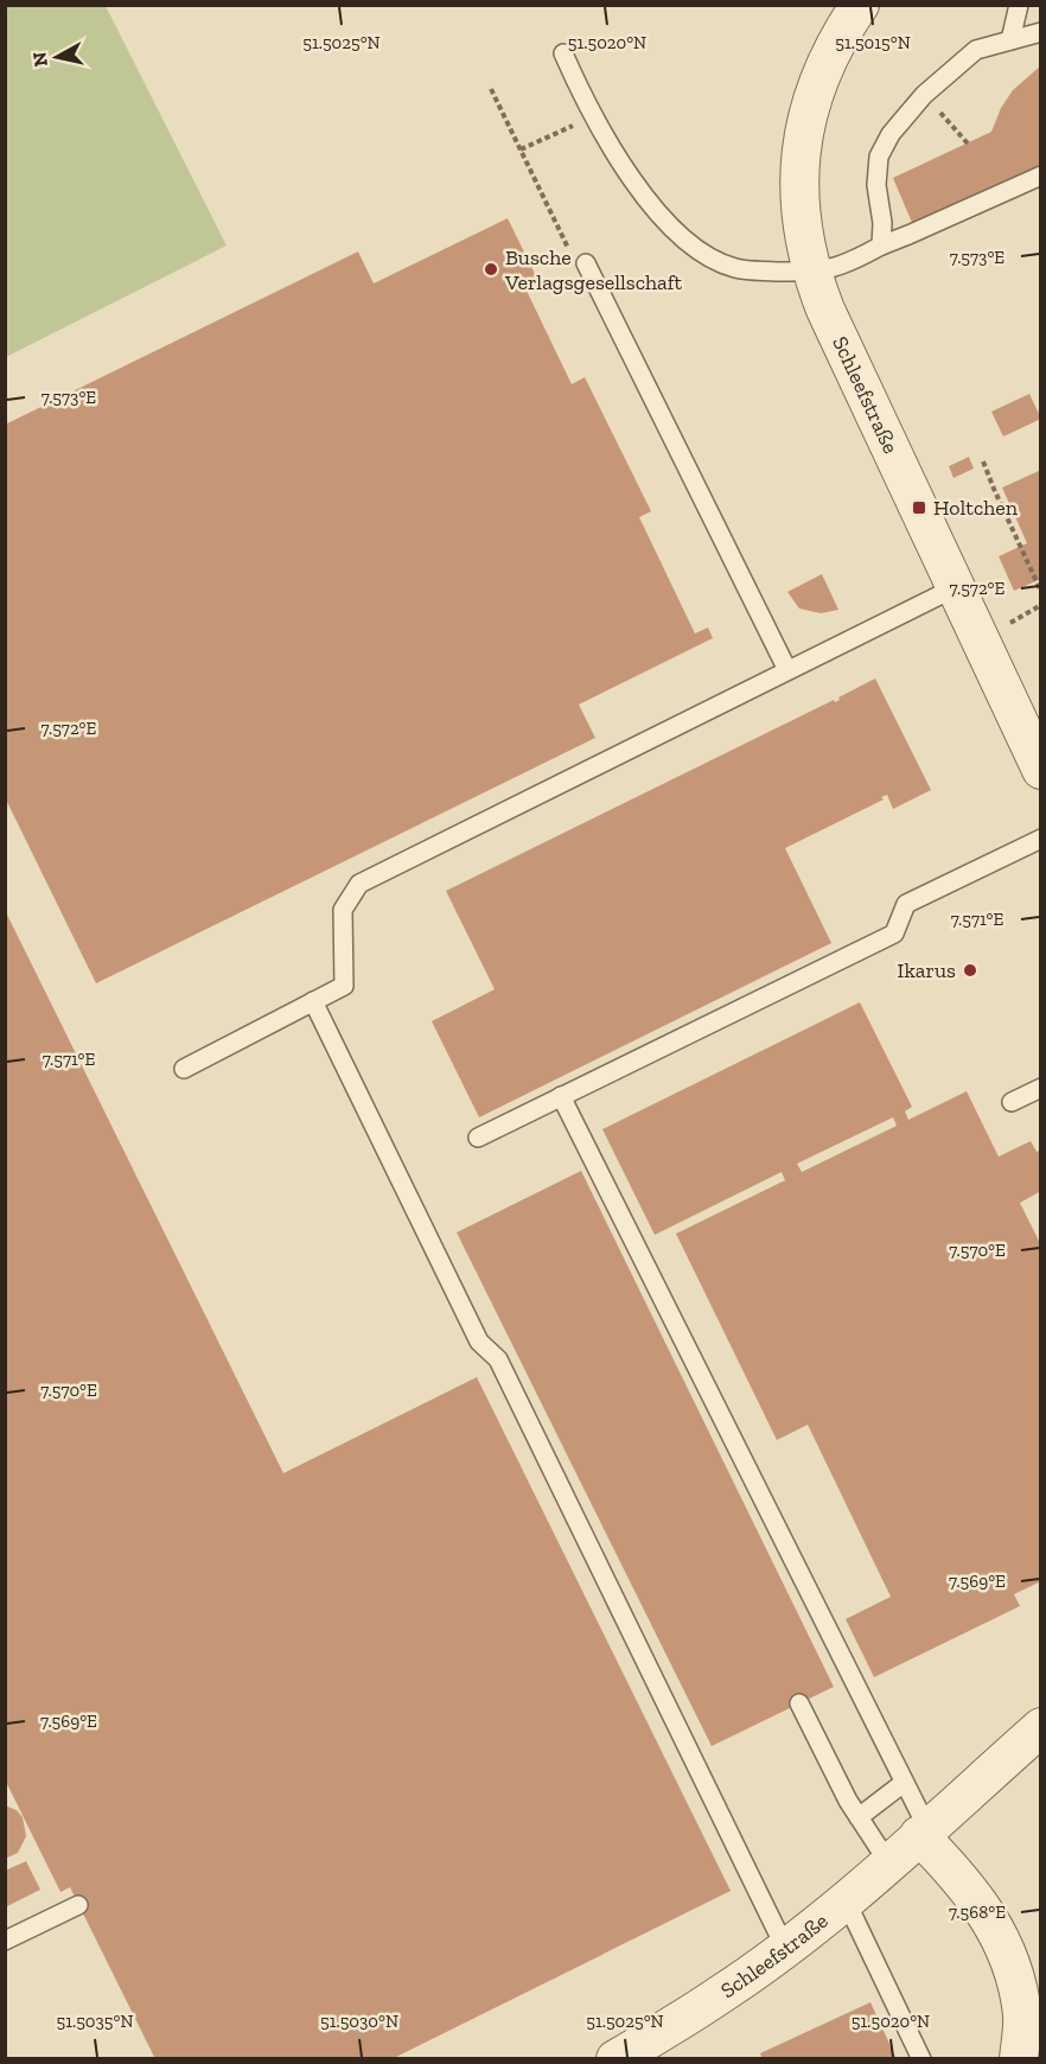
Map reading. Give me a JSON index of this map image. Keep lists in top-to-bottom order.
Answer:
{
  "streets": {
    "street": ["Schleefstraße"]
  },
  "places": {
    "other": ["Busche Verlagsgesellschaft", "Ikarus"],
    "transit": ["Holtchen"]
  },
  "north": "left",
  "coordinates": [
    "51.5025°N",
    "51.5020°N",
    "51.5015°N",
    "7.573°E",
    "7.572°E",
    "7.571°E",
    "7.570°E",
    "7.569°E",
    "7.568°E",
    "51.5035°N",
    "51.5030°N"
  ]
}
